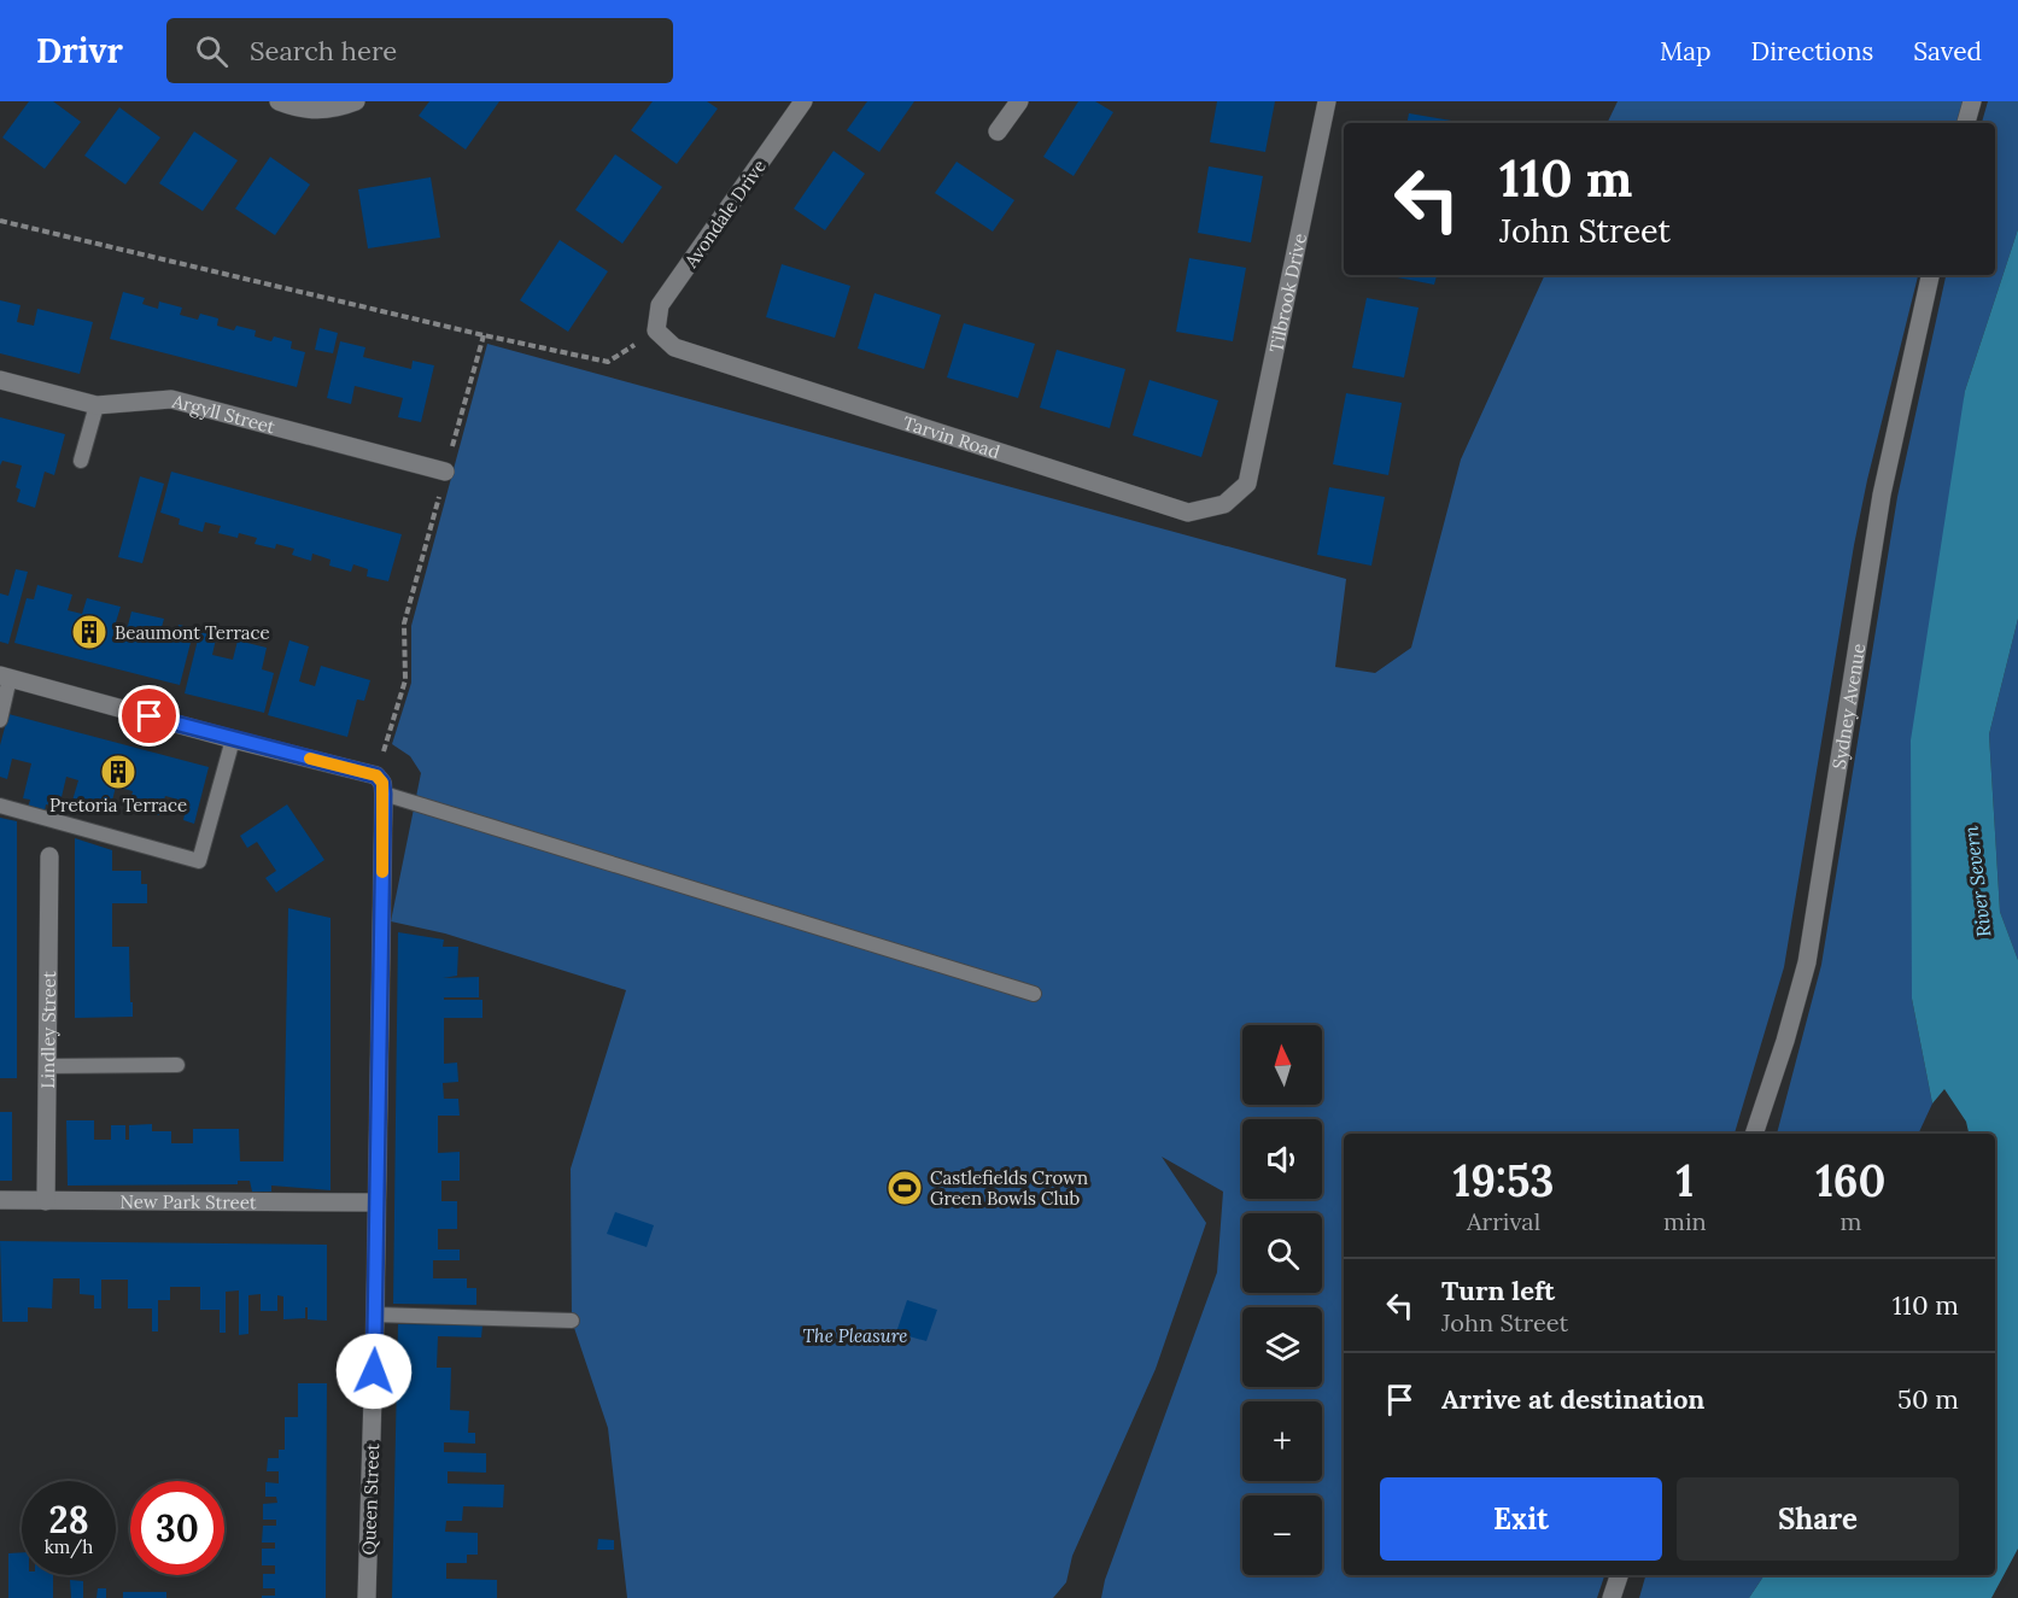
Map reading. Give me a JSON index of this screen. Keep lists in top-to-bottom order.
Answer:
{
  "streets": {
    "street": [
      "Avondale Drive",
      "Tilbrook Drive",
      "Argyll Street",
      "Tarvin Road",
      "Sydney Avenue",
      "Lindley Street",
      "New Park Street",
      "Queen Street"
    ]
  },
  "crossings": [
    ["Avondale Drive", "Tarvin Road"],
    ["Tilbrook Drive", "Tarvin Road"],
    ["Lindley Street", "New Park Street"],
    ["New Park Street", "Queen Street"]
  ],
  "water": ["River Severn"],
  "parks": ["The Pleasure"],
  "places": {
    "building": ["Beaumont Terrace", "Pretoria Terrace"],
    "sports": ["Castlefields Crown Green Bowls Club"]
  },
  "north": "top",
  "page": {
    "header": "Drivr",
    "search": "Search here",
    "nav": ["Map", "Directions", "Saved"],
    "turn": ["110 m", "John Street"],
    "map_buttons": ["+", "−"],
    "eta": [
      "19:53",
      "Arrival",
      "1",
      "min",
      "160",
      "m"
    ],
    "list": [
      {
        "name": "Turn left",
        "note": "John Street",
        "value": "110 m"
      },
      {
        "name": "Arrive at destination",
        "value": "50 m"
      }
    ],
    "buttons": ["Exit", "Share"],
    "speed": "28 km/h",
    "limit": "30"
  }
}
